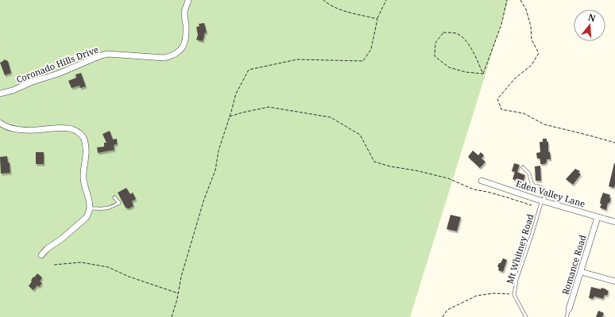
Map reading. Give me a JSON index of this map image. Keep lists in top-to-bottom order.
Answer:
{
  "streets": {
    "street": ["Coronado Hills Drive", "Eden Valley Lane", "Romance Road"],
    "lane": ["Mt Whitney Road"]
  },
  "crossings": [
    ["Eden Valley Lane", "Mt Whitney Road"],
    ["Eden Valley Lane", "Romance Road"]
  ],
  "north": "top"
}
